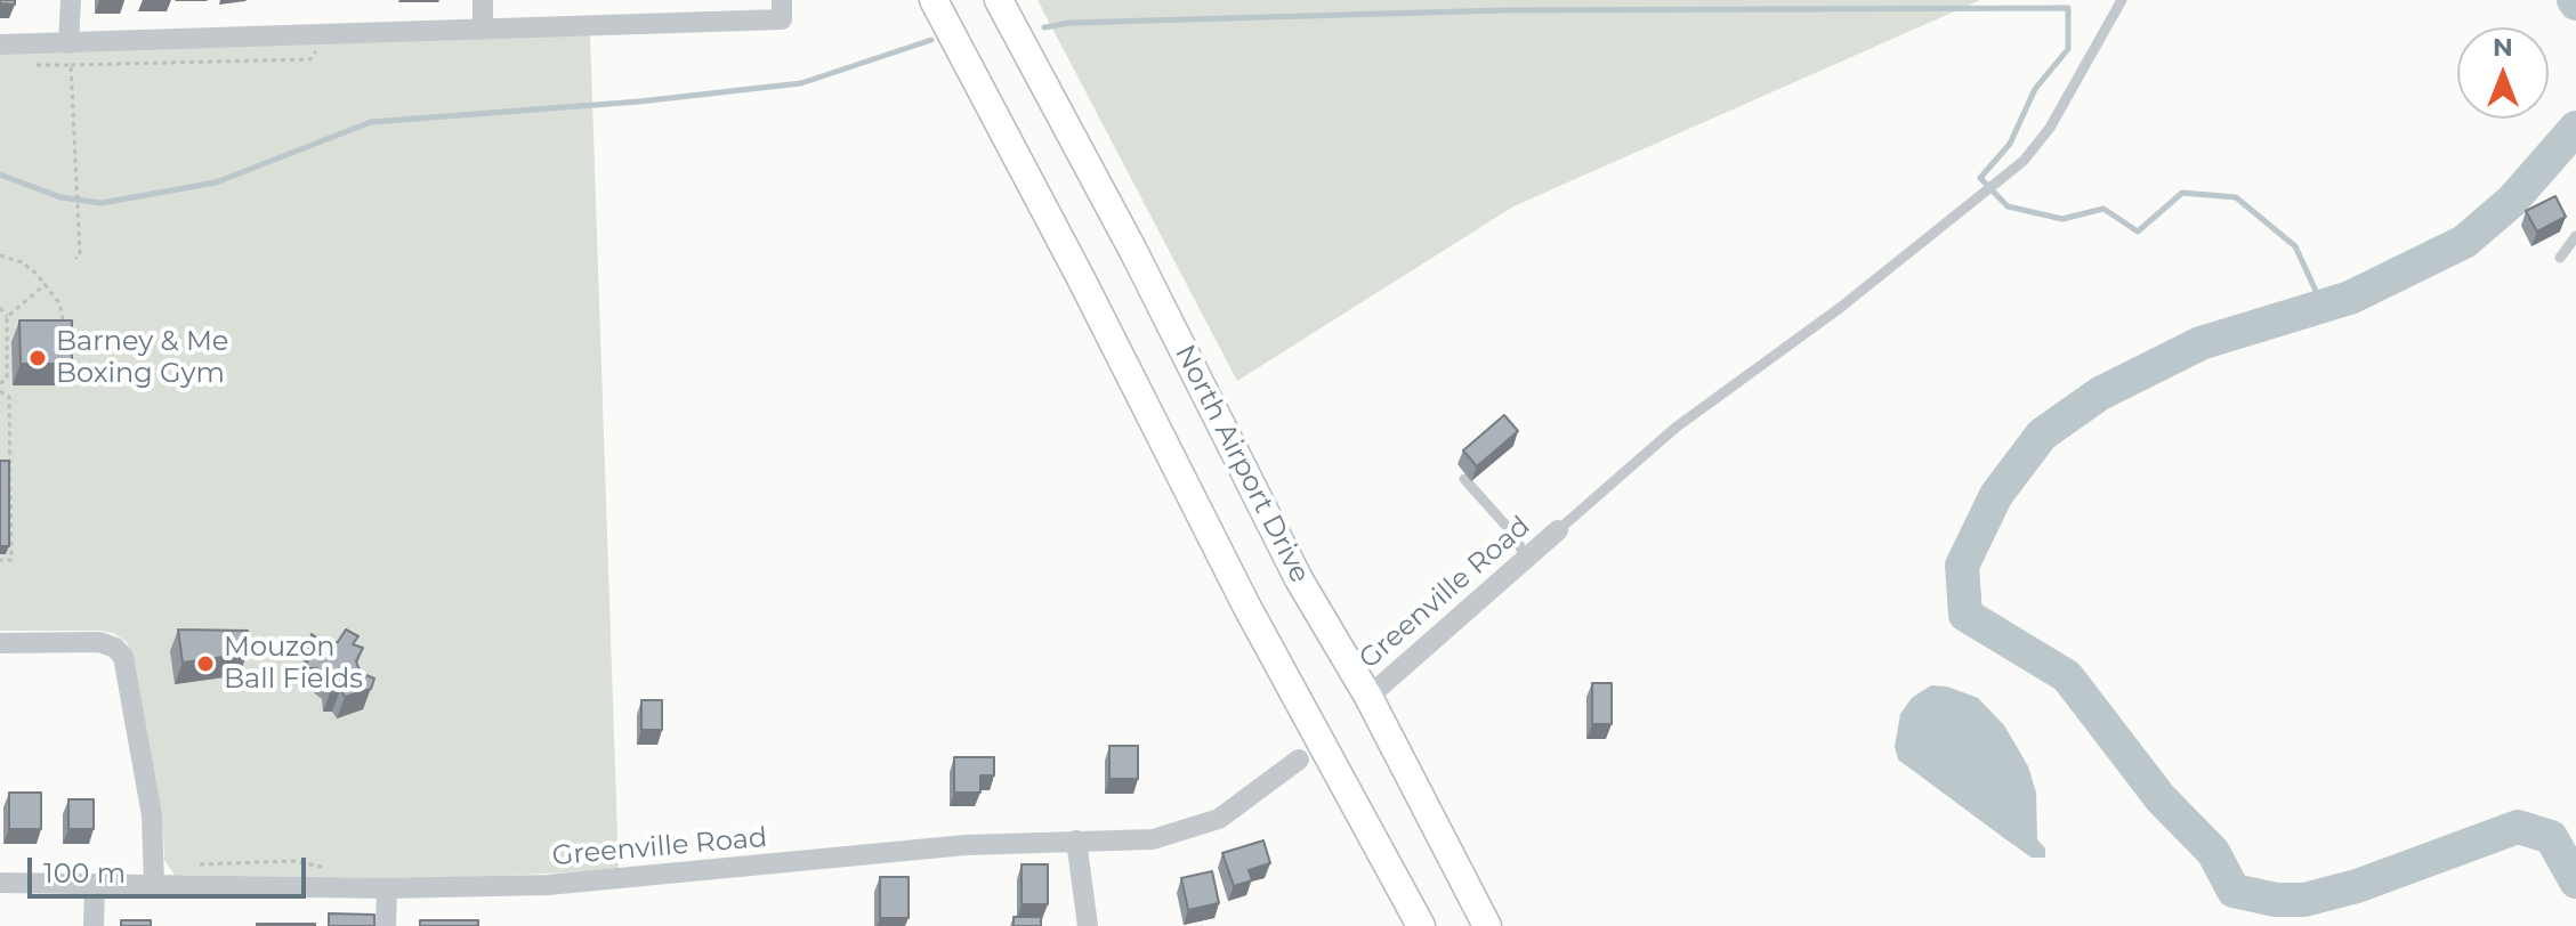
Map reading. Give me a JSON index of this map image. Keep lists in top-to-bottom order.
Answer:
{
  "streets": {
    "main road": ["North Airport Drive"],
    "street": ["Greenville Road"]
  },
  "crossings": [
    ["North Airport Drive", "Greenville Road"]
  ],
  "places": ["Barney & Me Boxing Gym", "Mouzon Ball Fields"],
  "scale_bar": "100 m",
  "north": "top"
}
